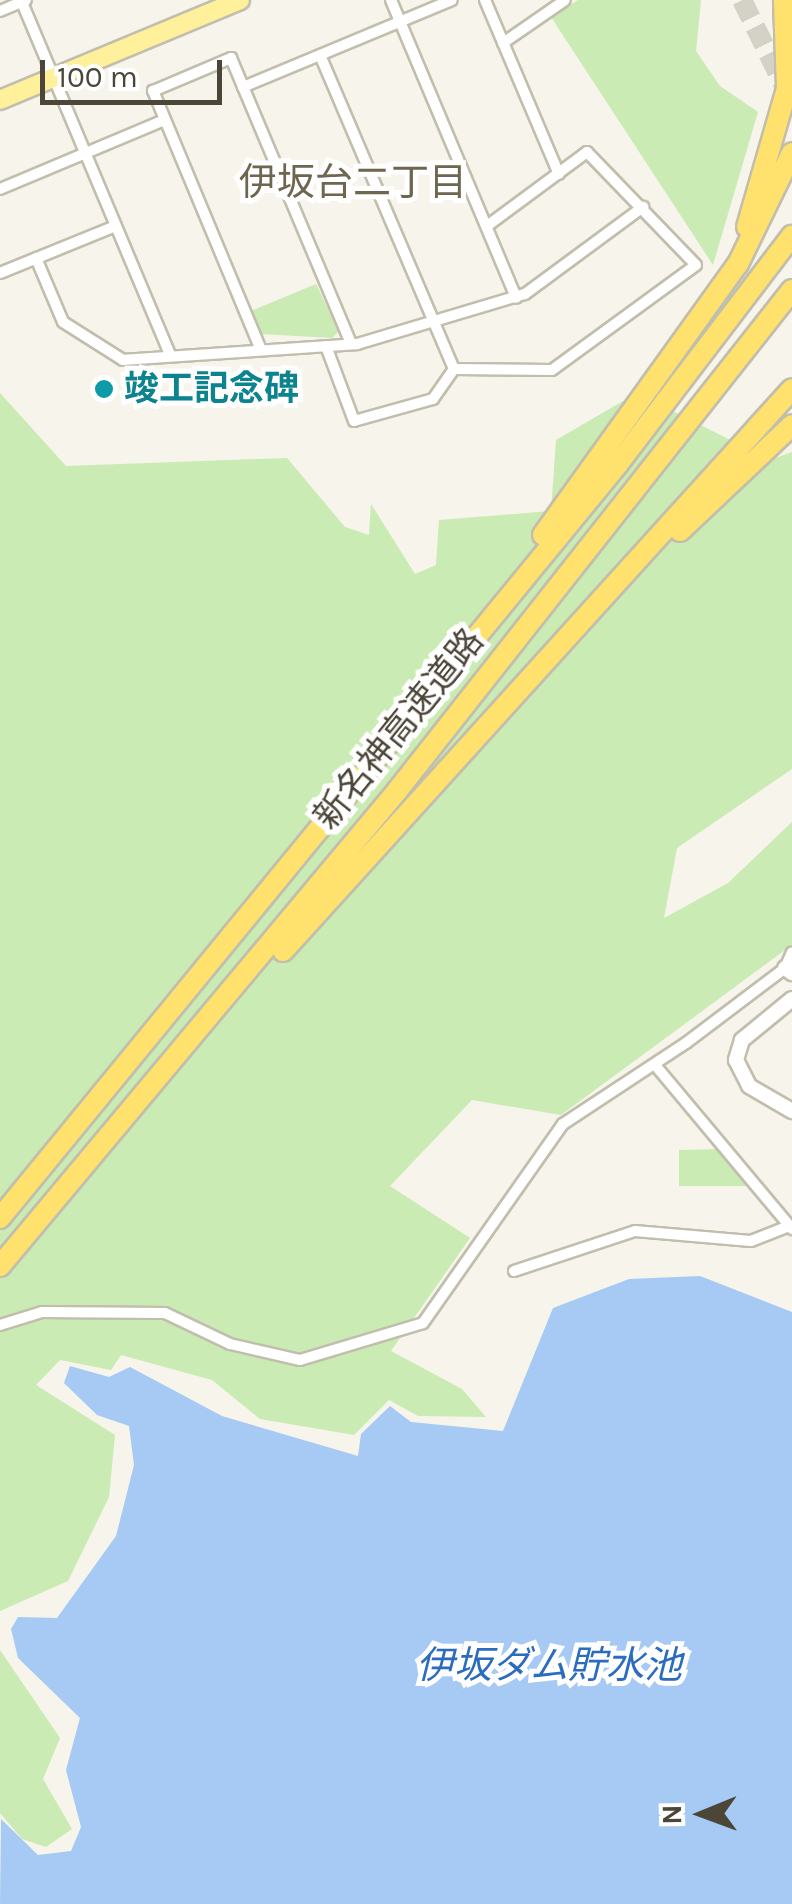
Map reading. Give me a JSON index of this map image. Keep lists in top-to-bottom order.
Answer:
{
  "streets": {
    "highway": ["新名神高速道路"]
  },
  "districts": ["伊坂台二丁目"],
  "water": ["伊坂ダム貯水池"],
  "places": ["竣工記念碑"],
  "scale_bar": "100 m",
  "north": "left"
}
